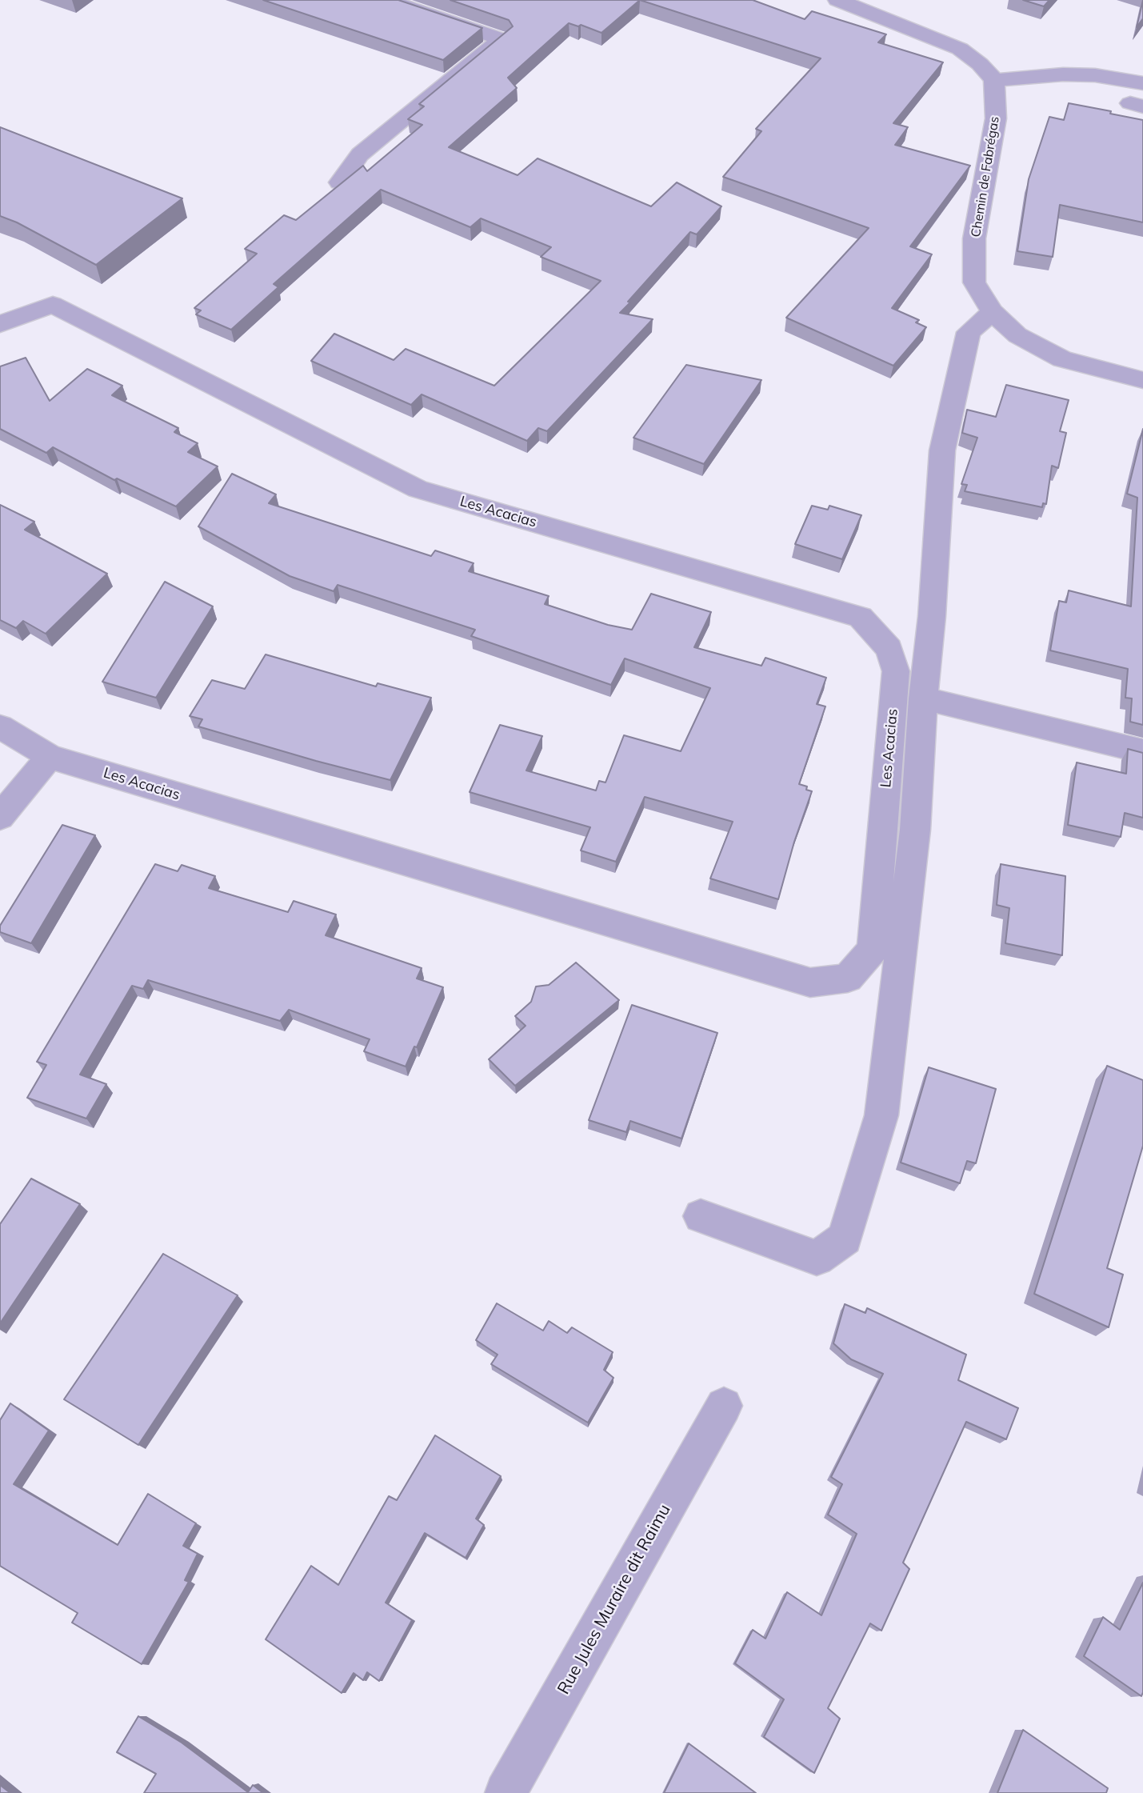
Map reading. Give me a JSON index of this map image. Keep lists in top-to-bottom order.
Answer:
{
  "streets": {
    "street": ["Chemin de Fabrégas", "Les Acacias", "Rue Jules Muraire dit Raimu"]
  }
}
